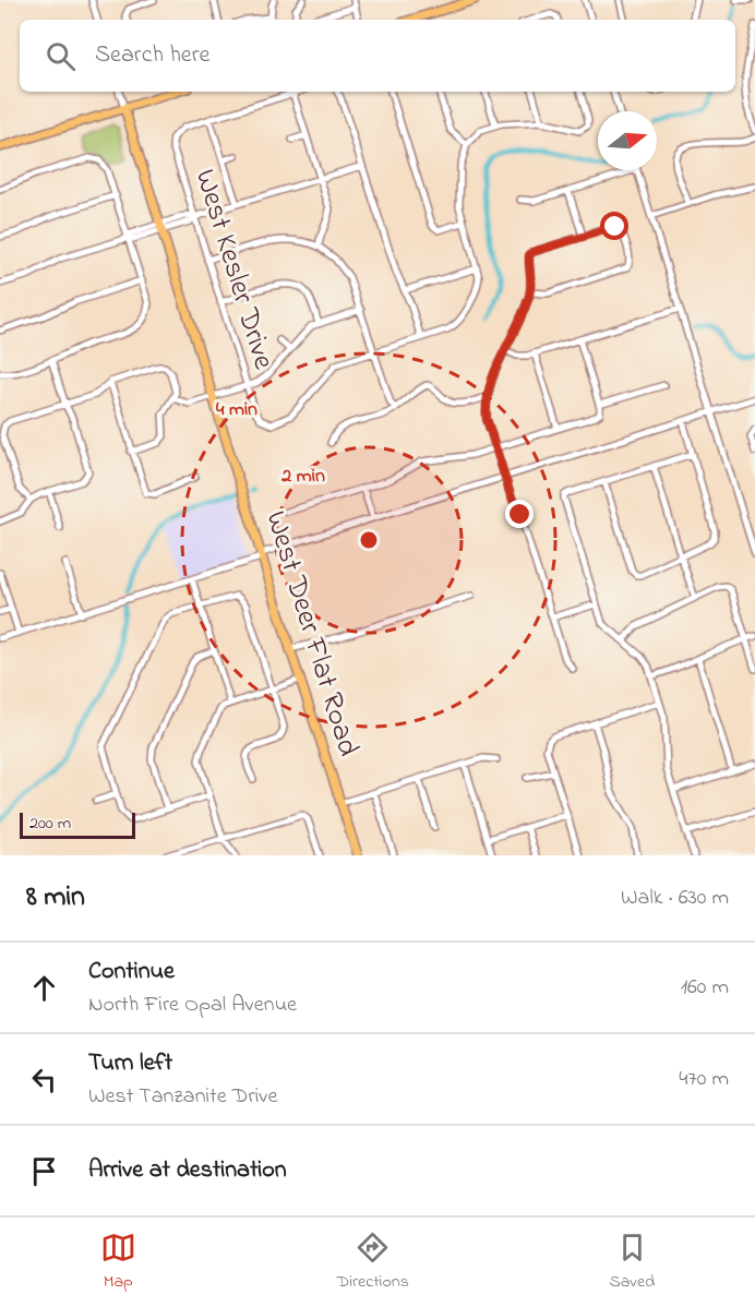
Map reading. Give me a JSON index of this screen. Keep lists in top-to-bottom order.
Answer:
{
  "streets": {
    "main road": ["West Deer Flat Road"],
    "street": ["West Kesler Drive"]
  },
  "scale_bar": "200 m",
  "north": "right",
  "page": {
    "search": "Search here",
    "scale": "200 m",
    "heading": ["8 min", "Walk · 630 m"],
    "list": [
      ["Continue", "North Fire Opal Avenue", "160 m"],
      ["Turn left", "West Tanzanite Drive", "470 m"],
      "Arrive at destination"
    ],
    "nav": ["Map", "Directions", "Saved"]
  },
  "rings": ["4 min", "2 min"]
}
